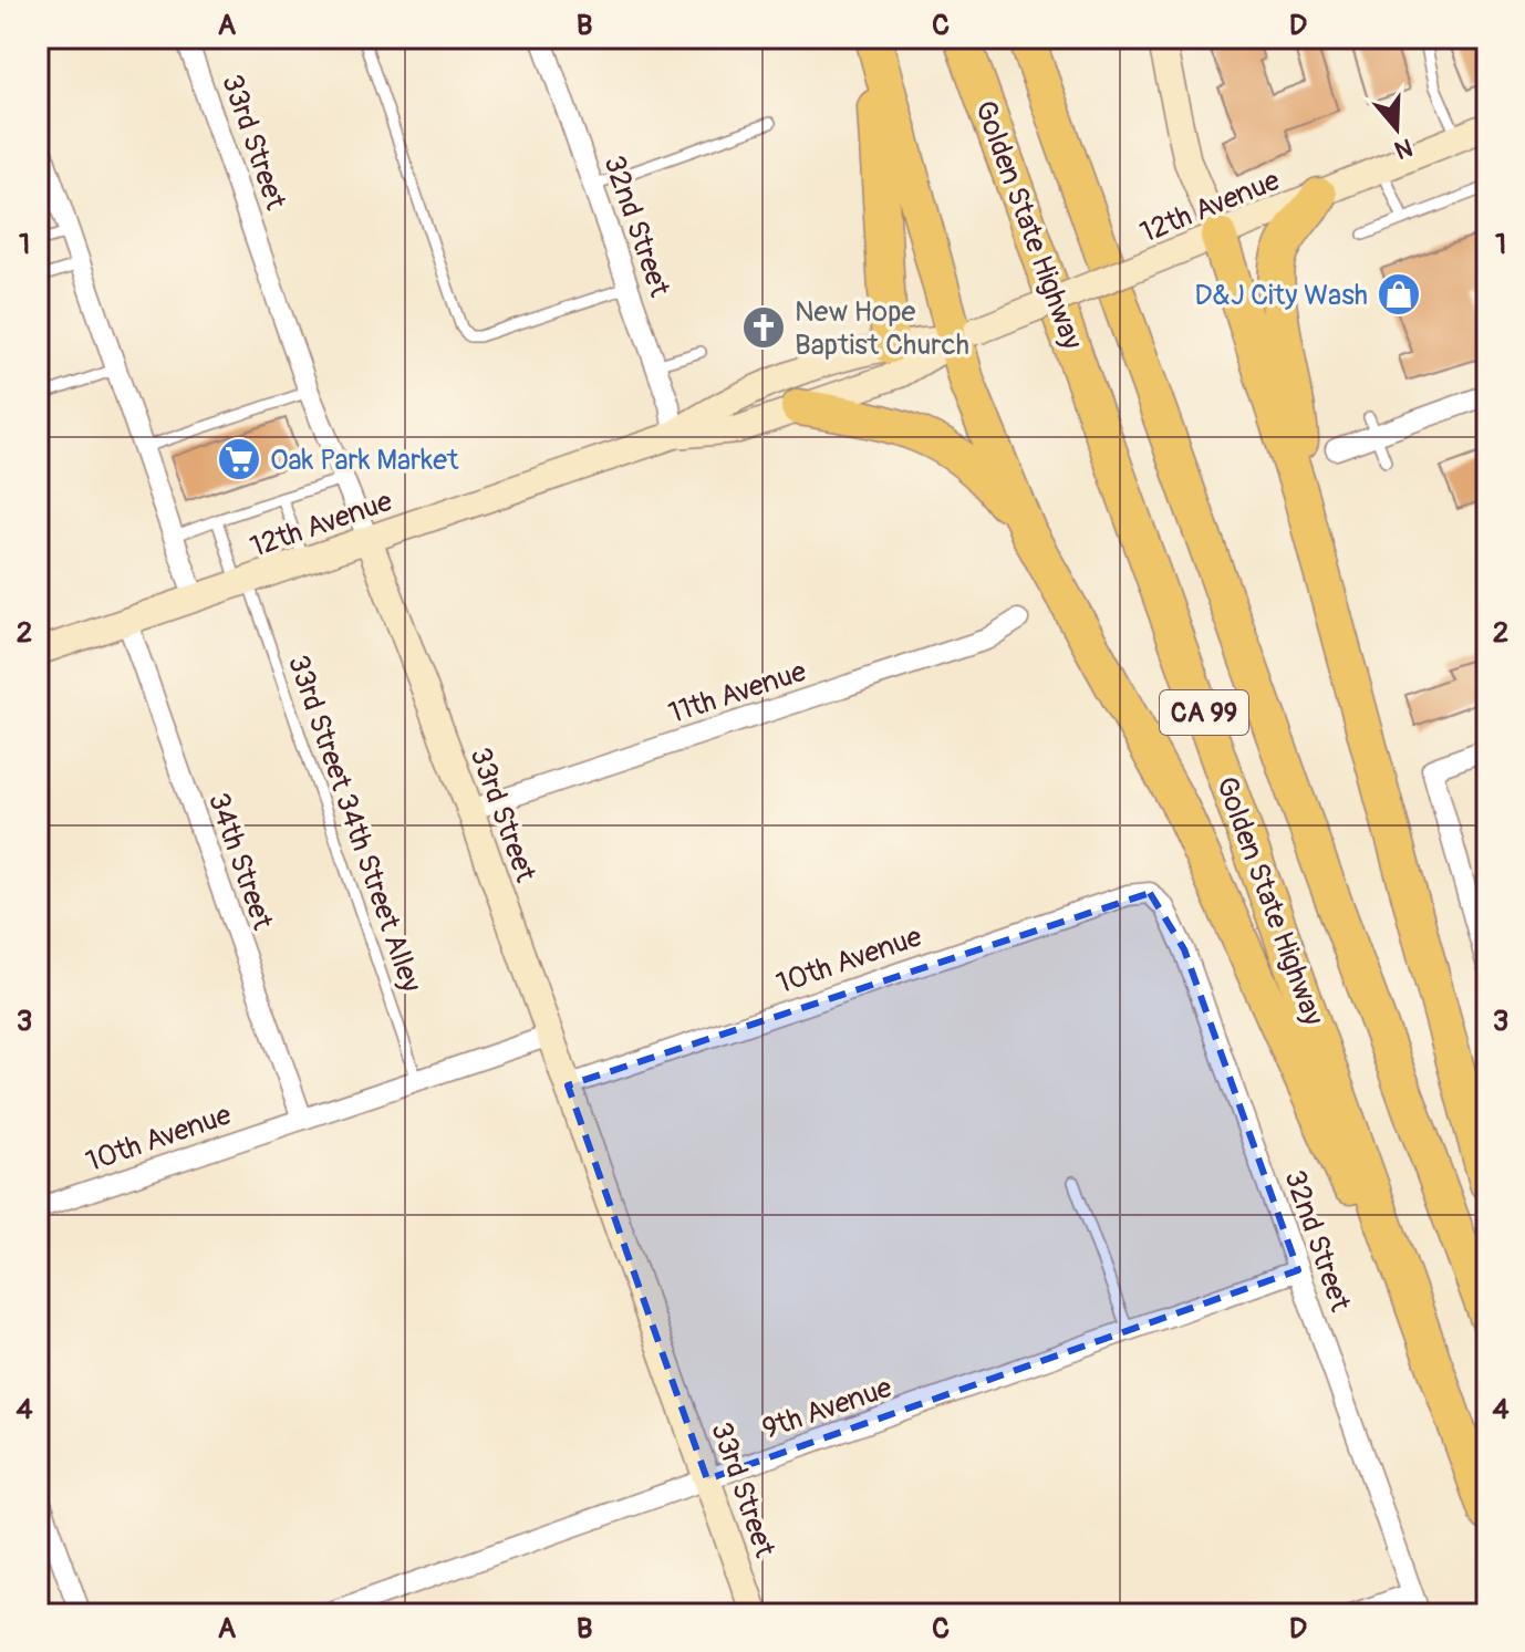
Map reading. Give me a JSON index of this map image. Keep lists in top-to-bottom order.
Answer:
{
  "streets": {
    "highway": ["Golden State Highway", "CA 99"],
    "main road": ["33rd Street", "12th Avenue"],
    "street": [
      "32nd Street",
      "11th Avenue",
      "34th Street",
      "10th Avenue",
      "9th Avenue"
    ],
    "lane": ["33rd Street 34th Street Alley"]
  },
  "crossings": [
    ["33rd Street", "12th Avenue"],
    ["33rd Street", "11th Avenue"],
    ["33rd Street", "10th Avenue"],
    ["33rd Street", "9th Avenue"],
    ["12th Avenue", "32nd Street"],
    ["12th Avenue", "33rd Street 34th Street Alley"],
    ["12th Avenue", "34th Street"],
    ["32nd Street", "10th Avenue"],
    ["32nd Street", "9th Avenue"],
    ["33rd Street 34th Street Alley", "10th Avenue"],
    ["34th Street", "10th Avenue"]
  ],
  "places": {
    "shop": ["D&J City Wash"],
    "church": ["New Hope Baptist Church"],
    "supermarket": ["Oak Park Market"]
  },
  "north": "bottom",
  "grid": {
    "columns": [
      "A",
      "B",
      "C",
      "D"
    ],
    "rows": [
      "1",
      "2",
      "3",
      "4"
    ]
  }
}
